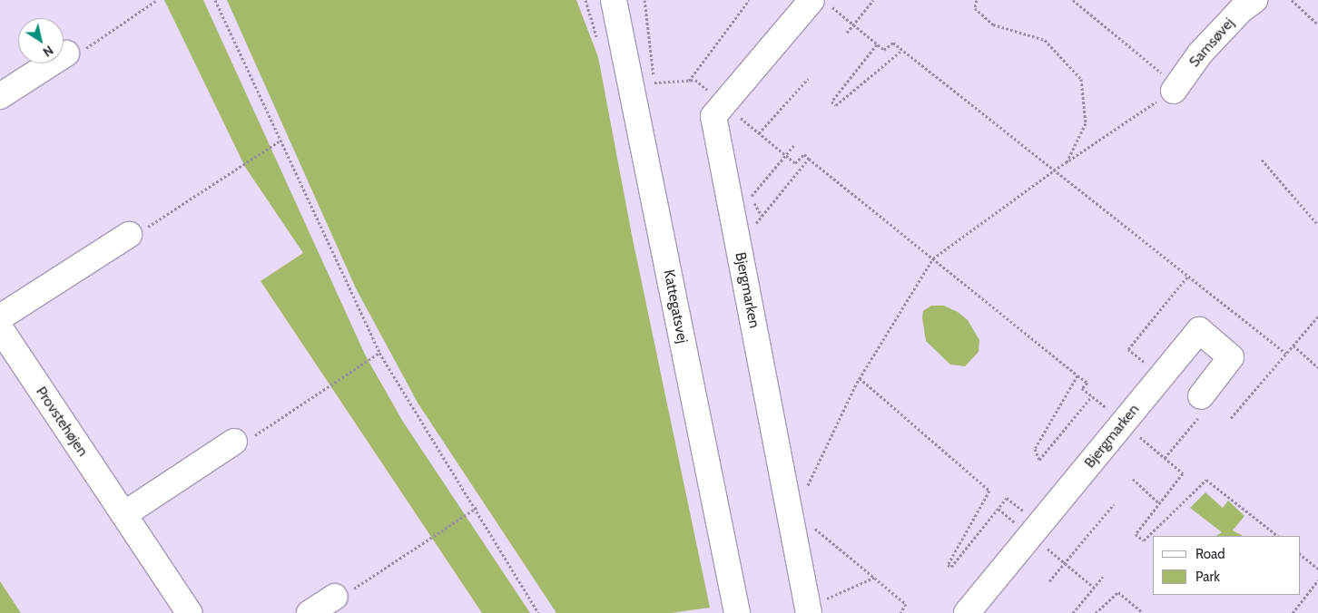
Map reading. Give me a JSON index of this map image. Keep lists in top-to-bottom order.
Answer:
{
  "streets": {
    "street": [
      "Samsøvej",
      "Bjergmarken",
      "Kattegatsvej",
      "Provstehøjen"
    ]
  },
  "legend": ["Road", "Park"],
  "north": "bottom right"
}
